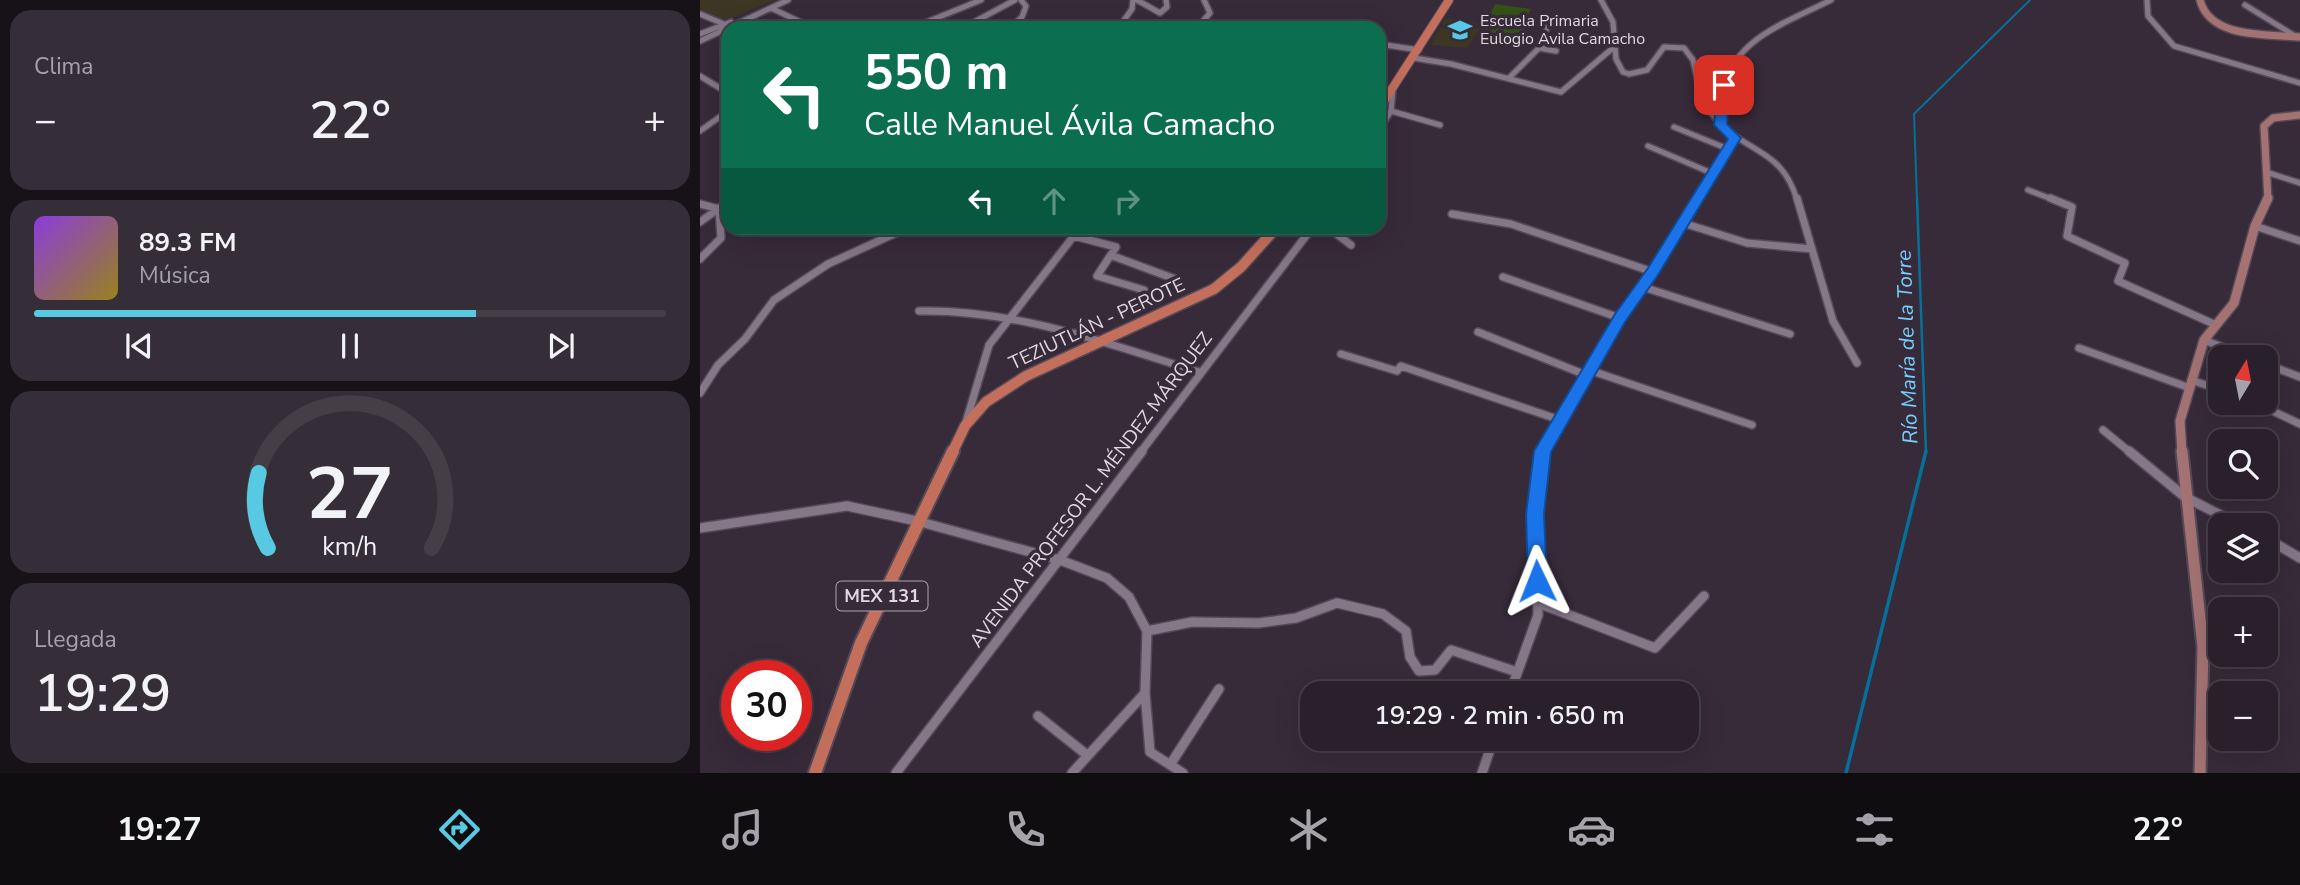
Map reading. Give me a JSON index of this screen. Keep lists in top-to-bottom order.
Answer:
{
  "streets": {
    "main road": ["TEZIUTLÁN - PEROTE", "MEX 131"],
    "street": ["AVENIDA PROFESOR L. MÉNDEZ MÁRQUEZ"]
  },
  "water": ["Río María de la Torre"],
  "places": {
    "school or university": ["Escuela Primaria Eulogio Avila Camacho"]
  },
  "north": "top",
  "page": {
    "tile": [
      "Clima",
      ["Llegada", "19:29"]
    ],
    "turn": ["550 m", "Calle Manuel Ávila Camacho"],
    "heat": ["−", "22°", "+"],
    "song": ["89.3 FM", "Música"],
    "map_buttons": ["+", "−"],
    "limit": "30",
    "trip": "19:29 · 2 min · 650 m",
    "tabs": ["19:27", "22°"],
    "gauge": ["27", "km/h"]
  }
}
